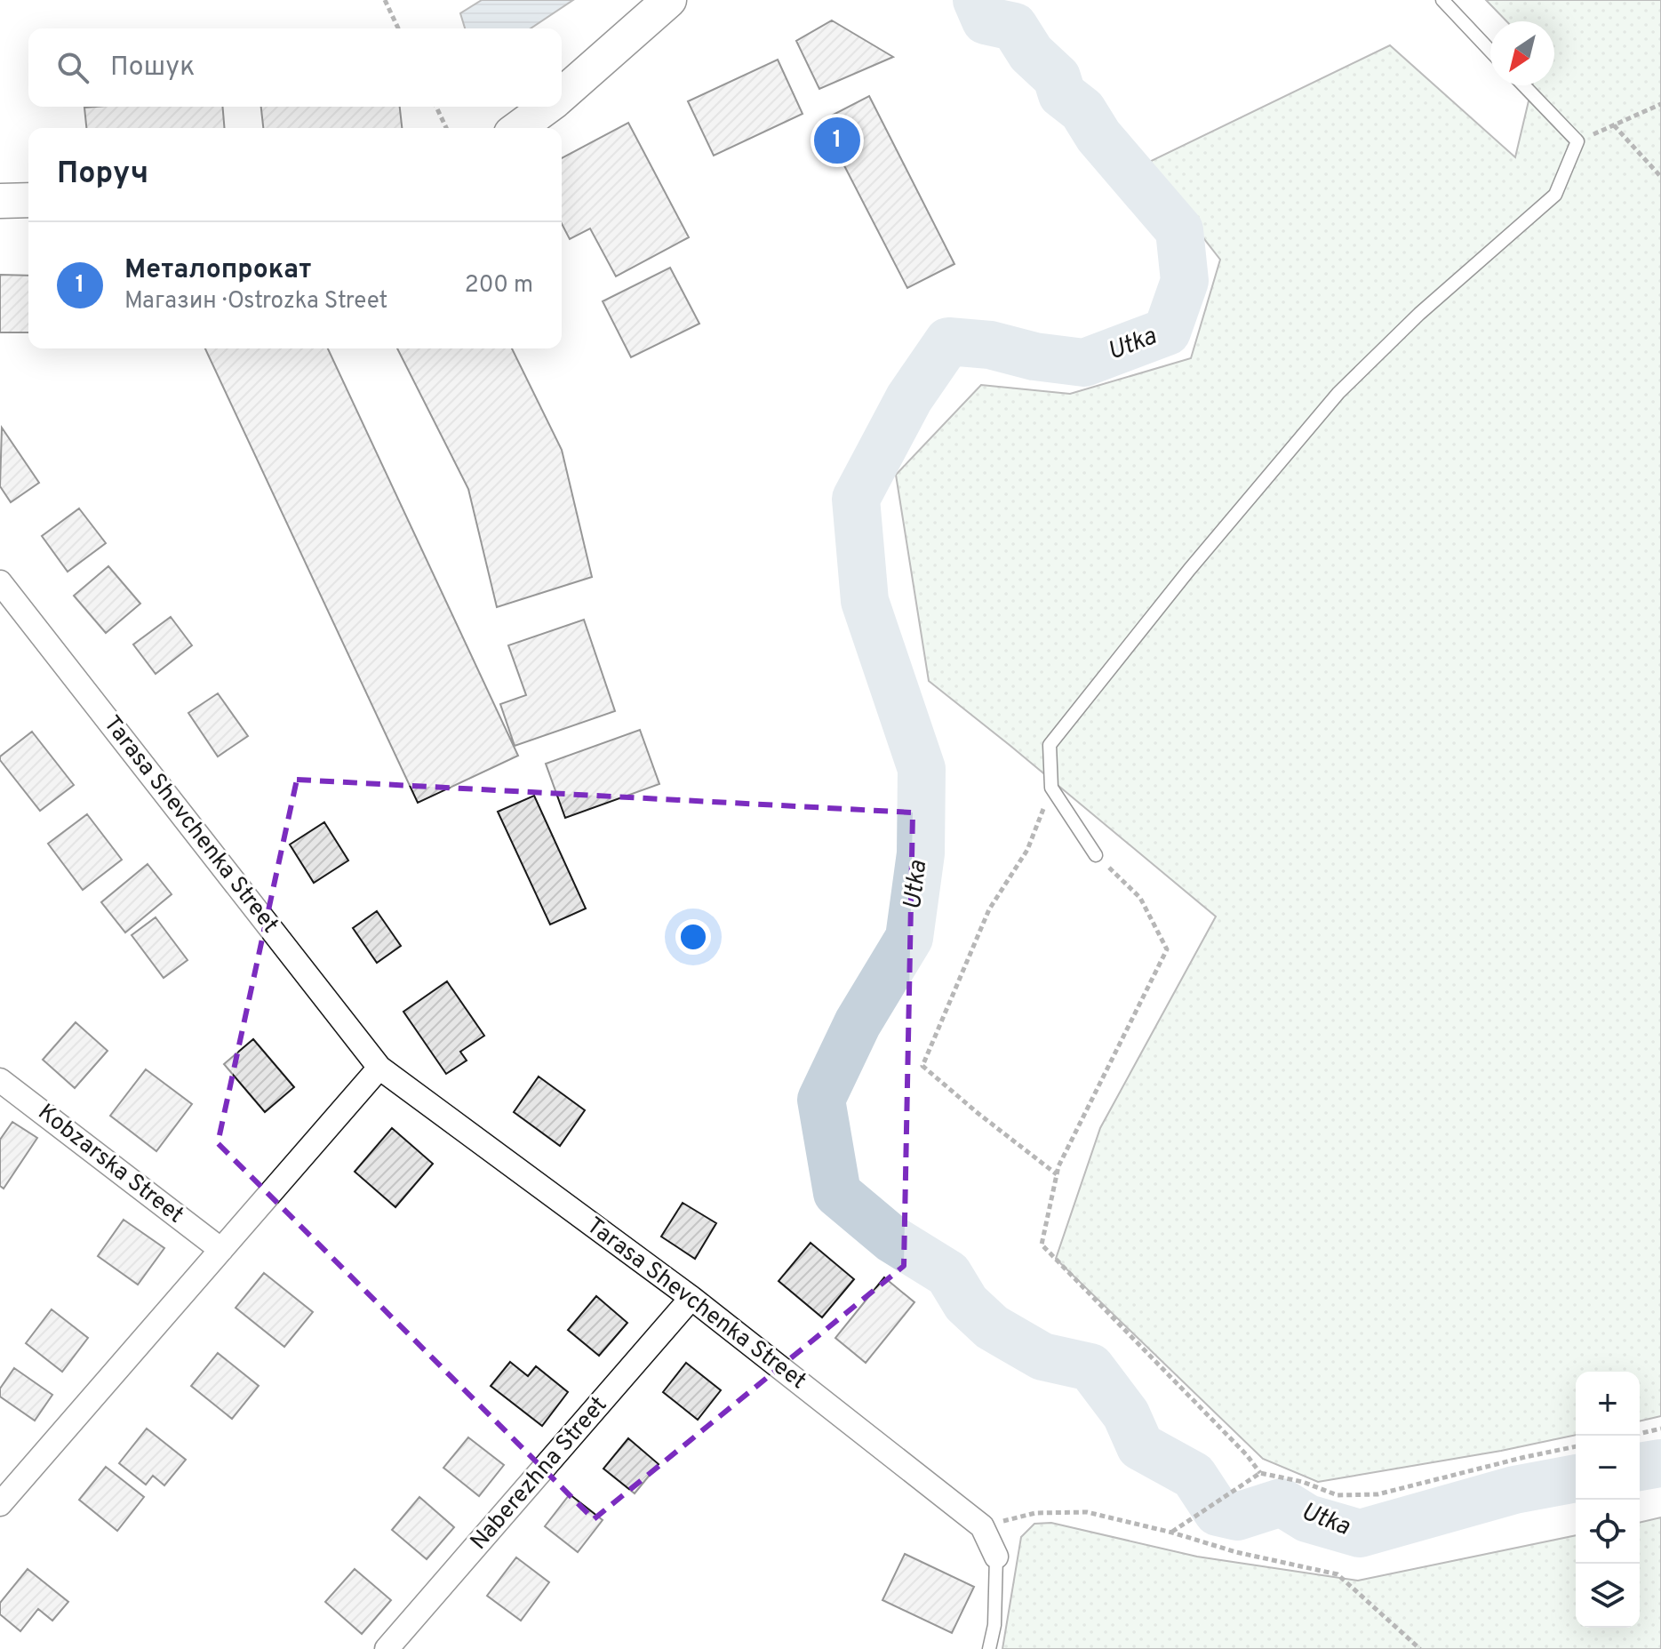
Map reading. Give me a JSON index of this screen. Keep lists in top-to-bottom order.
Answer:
{
  "streets": {
    "street": ["Tarasa Shevchenka Street", "Kobzarska Street", "Naberezhna Street"]
  },
  "crossings": [
    ["Tarasa Shevchenka Street", "Naberezhna Street"]
  ],
  "water": ["Utka"],
  "north": "bottom left",
  "page": {
    "search": "Пошук",
    "pins": "1",
    "heading": "Поруч",
    "list": [
      {
        "mark": "1",
        "name": "Металопрокат",
        "note": "Магазин · Ostrozka Street",
        "value": "200 m"
      }
    ],
    "map_buttons": ["+", "−"]
  }
}
